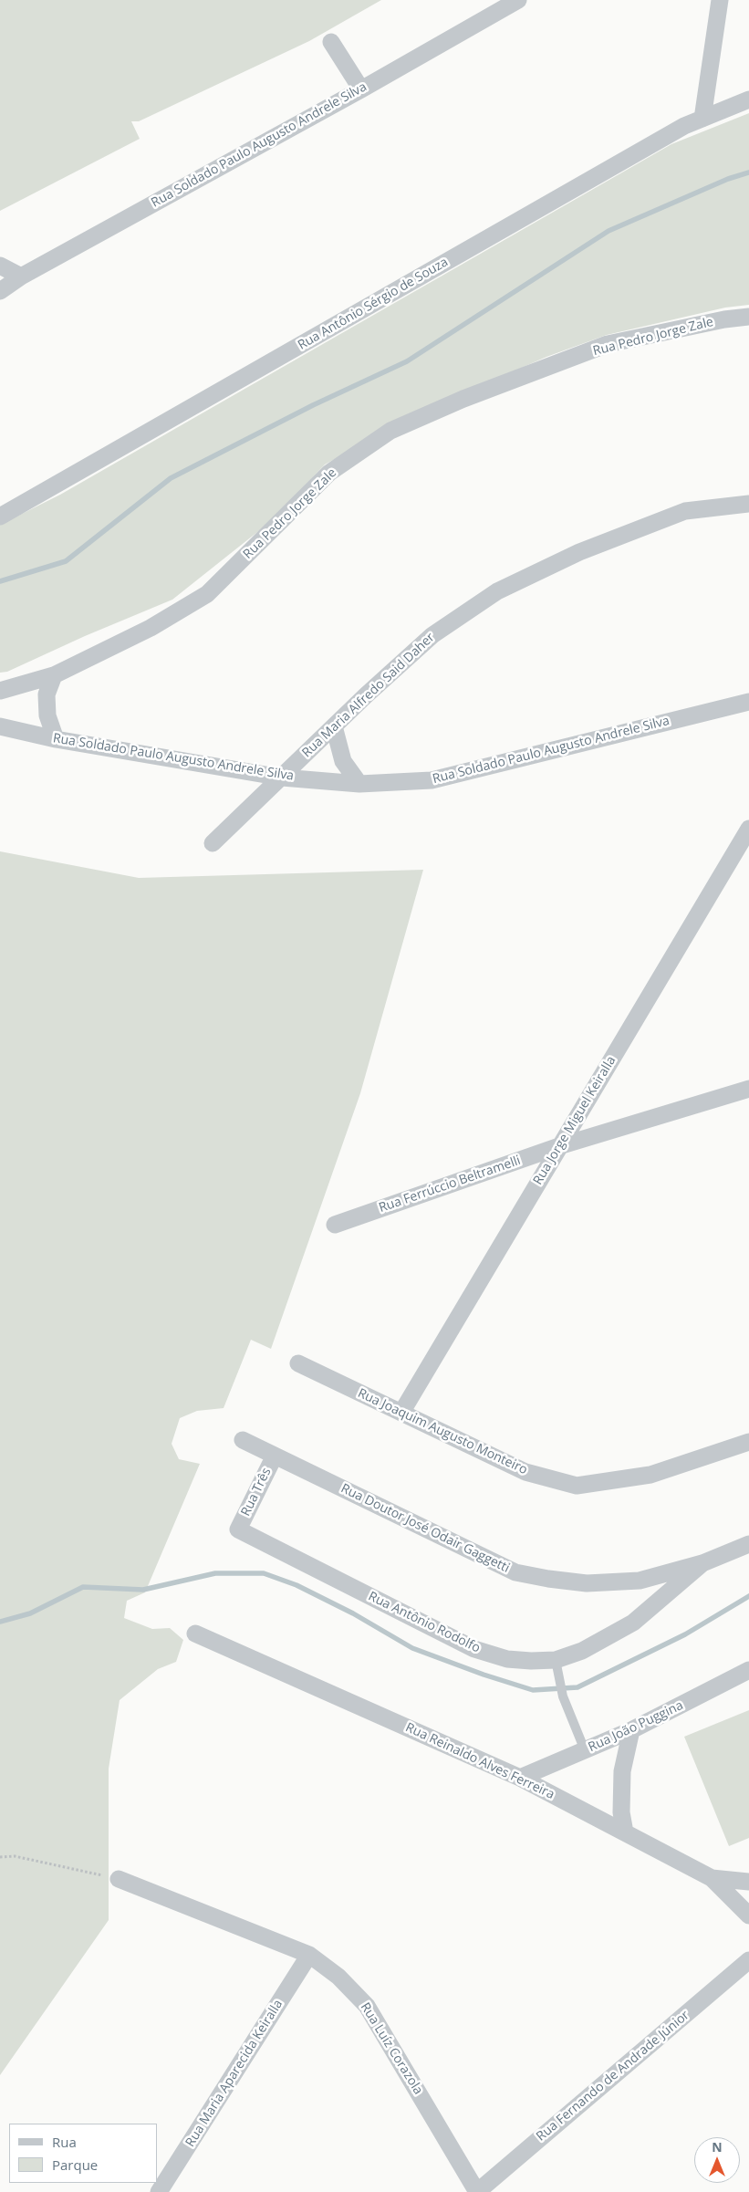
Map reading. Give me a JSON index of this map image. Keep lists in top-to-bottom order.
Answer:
{
  "streets": {
    "street": [
      "Rua Soldado Paulo Augusto Andrele Silva",
      "Rua Antônio Sérgio de Souza",
      "Rua Pedro Jorge Zale",
      "Rua Maria Alfredo Said Daher",
      "Rua Jorge Miguel Keiralla",
      "Rua Ferrúccio Beltramelli",
      "Rua Joaquim Augusto Monteiro",
      "Rua Três",
      "Rua Doutor José Odair Gaggetti",
      "Rua Antônio Rodolfo",
      "Rua João Puggina",
      "Rua Reinaldo Alves Ferreira",
      "Rua Luíz Corazola",
      "Rua Maria Aparecida Keiralla",
      "Rua Fernando de Andrade Júnior"
    ]
  },
  "crossings": [
    ["Rua Soldado Paulo Augusto Andrele Silva", "Rua Maria Alfredo Said Daher"],
    ["Rua Jorge Miguel Keiralla", "Rua Ferrúccio Beltramelli"],
    ["Rua Jorge Miguel Keiralla", "Rua Joaquim Augusto Monteiro"],
    ["Rua Três", "Rua Doutor José Odair Gaggetti"],
    ["Rua Três", "Rua Antônio Rodolfo"],
    ["Rua Doutor José Odair Gaggetti", "Rua Antônio Rodolfo"],
    ["Rua João Puggina", "Rua Reinaldo Alves Ferreira"],
    ["Rua Luíz Corazola", "Rua Maria Aparecida Keiralla"],
    ["Rua Luíz Corazola", "Rua Fernando de Andrade Júnior"]
  ],
  "legend": ["Rua", "Parque"],
  "north": "top"
}
